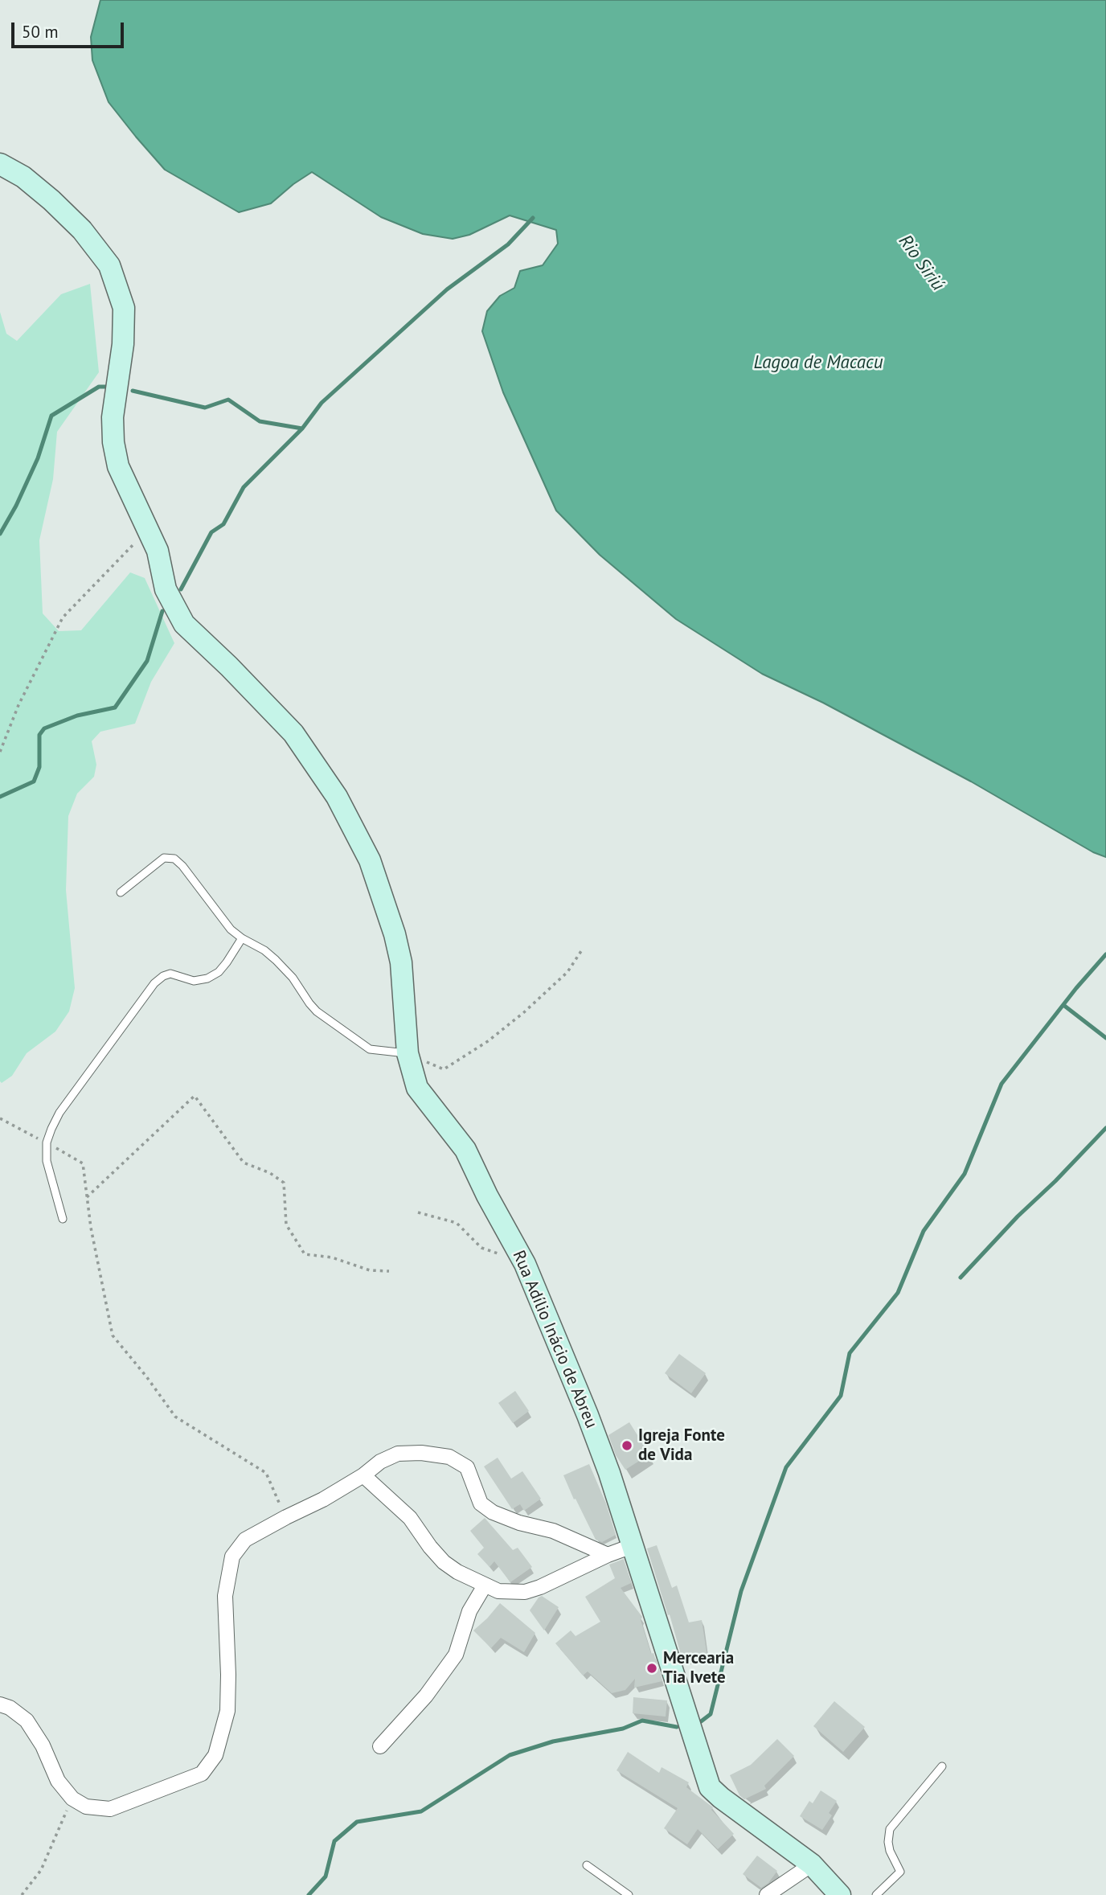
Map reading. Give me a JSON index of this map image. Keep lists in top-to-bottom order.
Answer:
{
  "streets": {
    "street": ["Rua Adílio Inácio de Abreu"]
  },
  "water": ["Rio Siriú", "Lagoa de Macacu"],
  "places": ["Igreja Fonte de Vida", "Mercearia Tia Ivete"],
  "scale_bar": "50 m"
}
